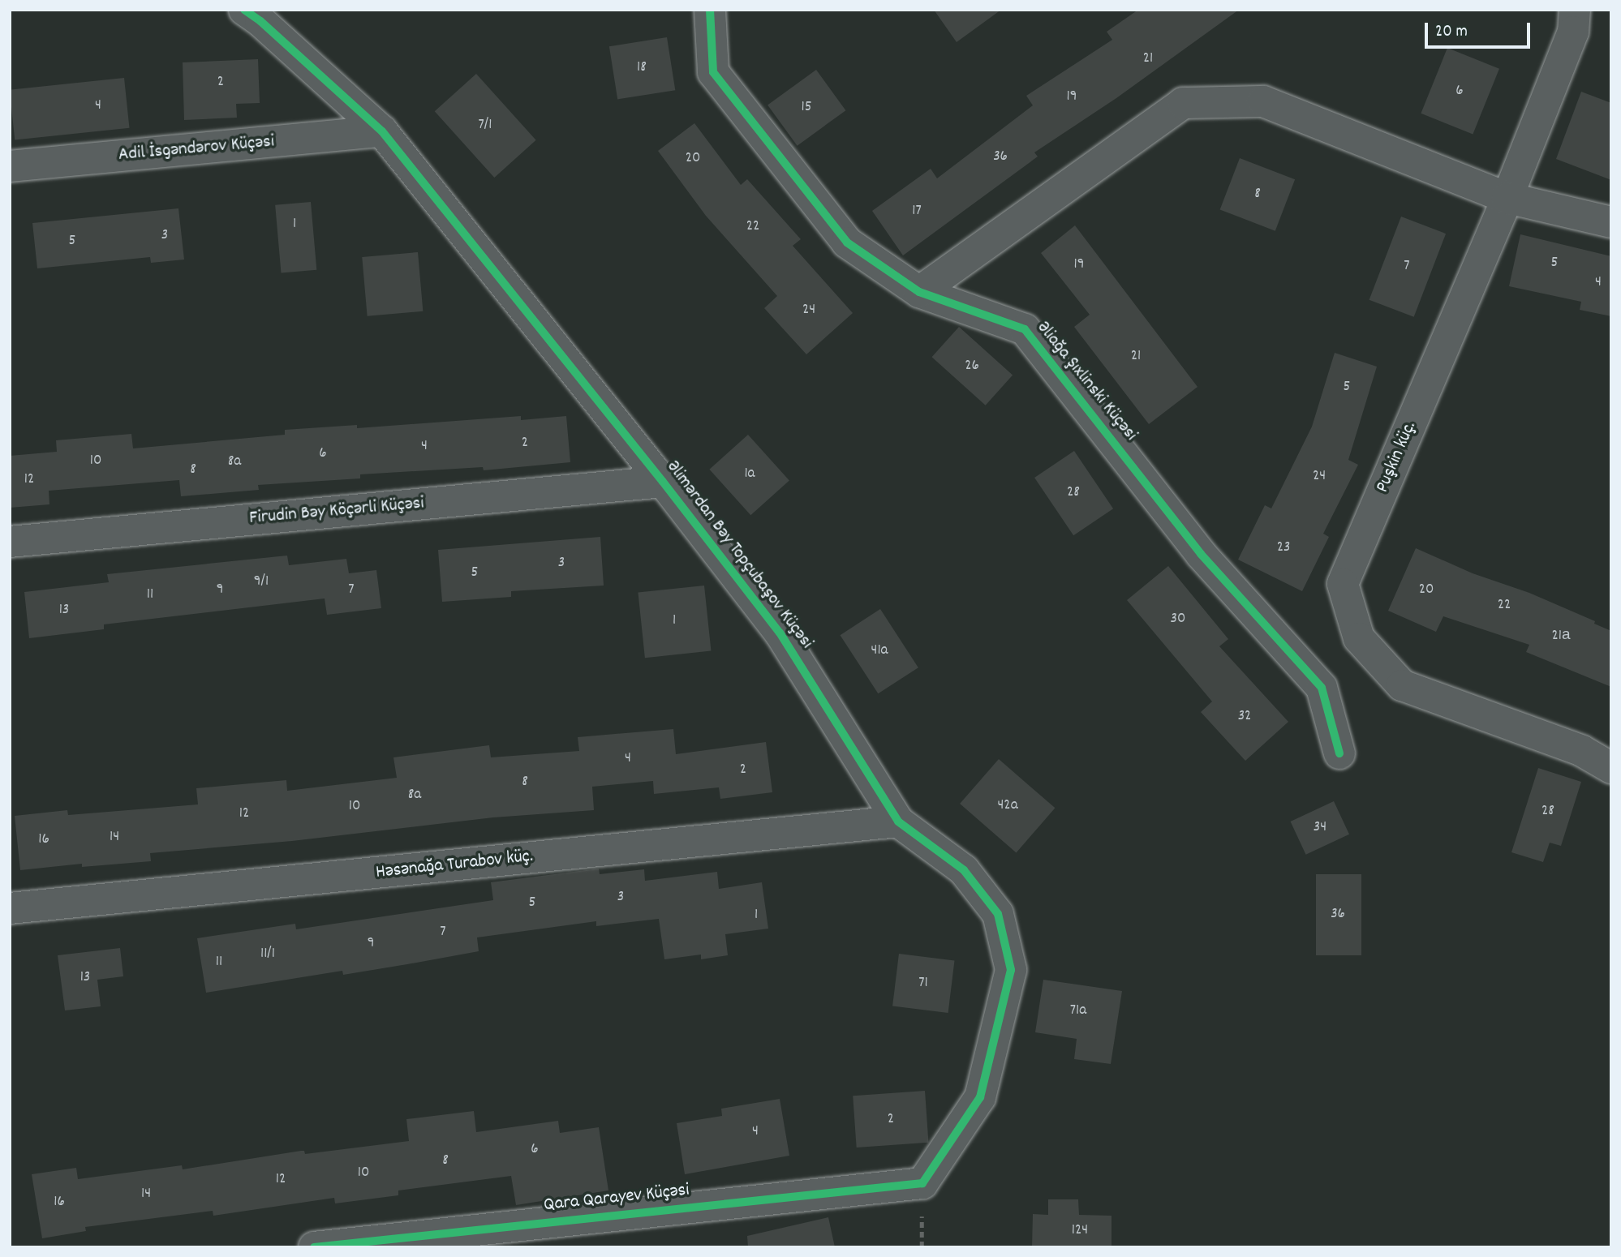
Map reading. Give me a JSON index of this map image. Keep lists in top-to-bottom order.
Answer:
{
  "streets": {
    "street": [
      "Adil İsgəndərov Küçəsi",
      "Əliağa Şıxlinski Küçəsi",
      "Puşkin küç.",
      "Firudin Bəy Köçərli Küçəsi",
      "Əlimərdan Bəy Topçubaşov Küçəsi",
      "Həsənağa Turabov küç.",
      "Qara Qarayev Küçəsi"
    ]
  },
  "crossings": [
    ["Adil İsgəndərov Küçəsi", "Əlimərdan Bəy Topçubaşov Küçəsi"],
    ["Firudin Bəy Köçərli Küçəsi", "Əlimərdan Bəy Topçubaşov Küçəsi"],
    ["Əlimərdan Bəy Topçubaşov Küçəsi", "Həsənağa Turabov küç."],
    ["Əlimərdan Bəy Topçubaşov Küçəsi", "Qara Qarayev Küçəsi"]
  ],
  "house_numbers": [
    "21",
    "18",
    "2",
    "6",
    "19",
    "4",
    "15",
    "7/1",
    "36",
    "20",
    "8",
    "17",
    "1",
    "22",
    "3",
    "5",
    "5",
    "19",
    "7",
    "4",
    "24",
    "21",
    "26",
    "5",
    "2",
    "4",
    "6",
    "10",
    "8a",
    "8",
    "1a",
    "24",
    "12",
    "28",
    "23",
    "3",
    "5",
    "9/1",
    "9",
    "7",
    "20",
    "11",
    "22",
    "13",
    "30",
    "1",
    "21а",
    "41a",
    "32",
    "4",
    "2",
    "8",
    "8a",
    "42a",
    "10",
    "28",
    "12",
    "34",
    "14",
    "16",
    "3",
    "5",
    "36",
    "1",
    "7",
    "9",
    "11/1",
    "11",
    "13",
    "71",
    "71a",
    "2",
    "4",
    "6",
    "8",
    "10",
    "12",
    "14",
    "16",
    "124"
  ],
  "scale_bar": "20 m"
}
